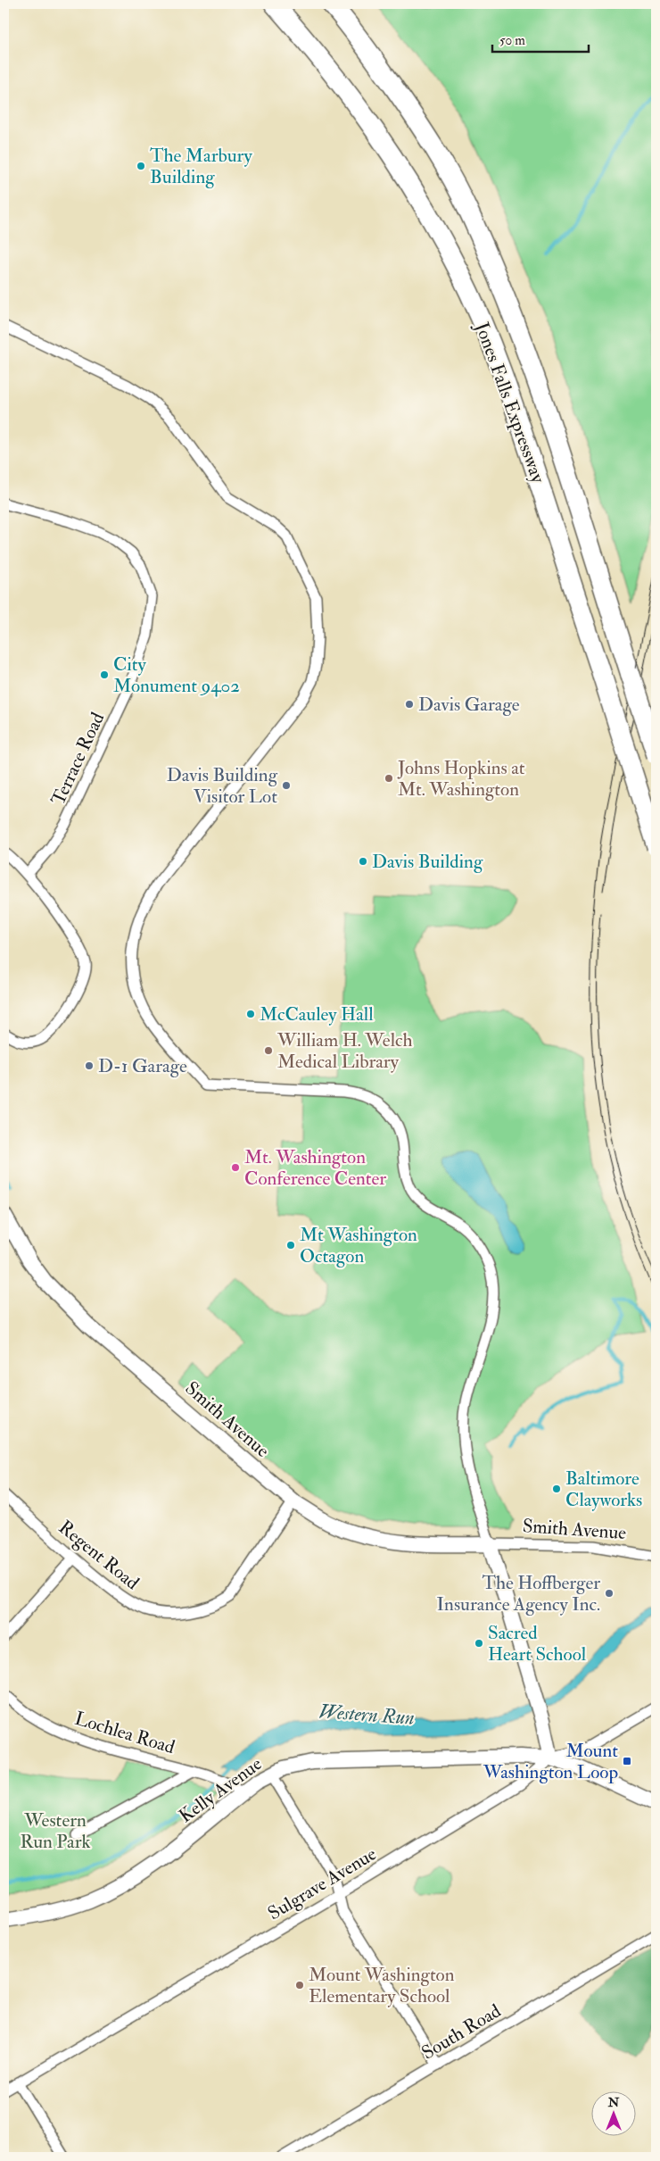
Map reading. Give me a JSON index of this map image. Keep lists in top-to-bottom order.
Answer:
{
  "streets": {
    "highway": ["Jones Falls Expressway"],
    "main road": ["Smith Avenue", "Kelly Avenue"],
    "street": [
      "Terrace Road",
      "Regent Road",
      "Lochlea Road",
      "Sulgrave Avenue",
      "South Road"
    ]
  },
  "crossings": [
    ["Smith Avenue", "Regent Road"],
    ["Lochlea Road", "Kelly Avenue"],
    ["Kelly Avenue", "Sulgrave Avenue"]
  ],
  "water": ["Western Run"],
  "parks": ["Western Run Park"],
  "places": {
    "other": [
      "The Marbury Building",
      "City Monument 9402",
      "Davis Garage",
      "Johns Hopkins at Mt. Washington",
      "Davis Building Visitor Lot",
      "Davis Building",
      "McCauley Hall",
      "William H. Welch Medical Library",
      "D-1 Garage",
      "Mt. Washington Conference Center",
      "Mt Washington Octagon",
      "Baltimore Clayworks",
      "The Hoffberger Insurance Agency Inc.",
      "Sacred Heart School",
      "Mount Washington Elementary School"
    ],
    "transit": ["Mount Washington Loop"]
  },
  "scale_bar": "50 m",
  "north": "top"
}
